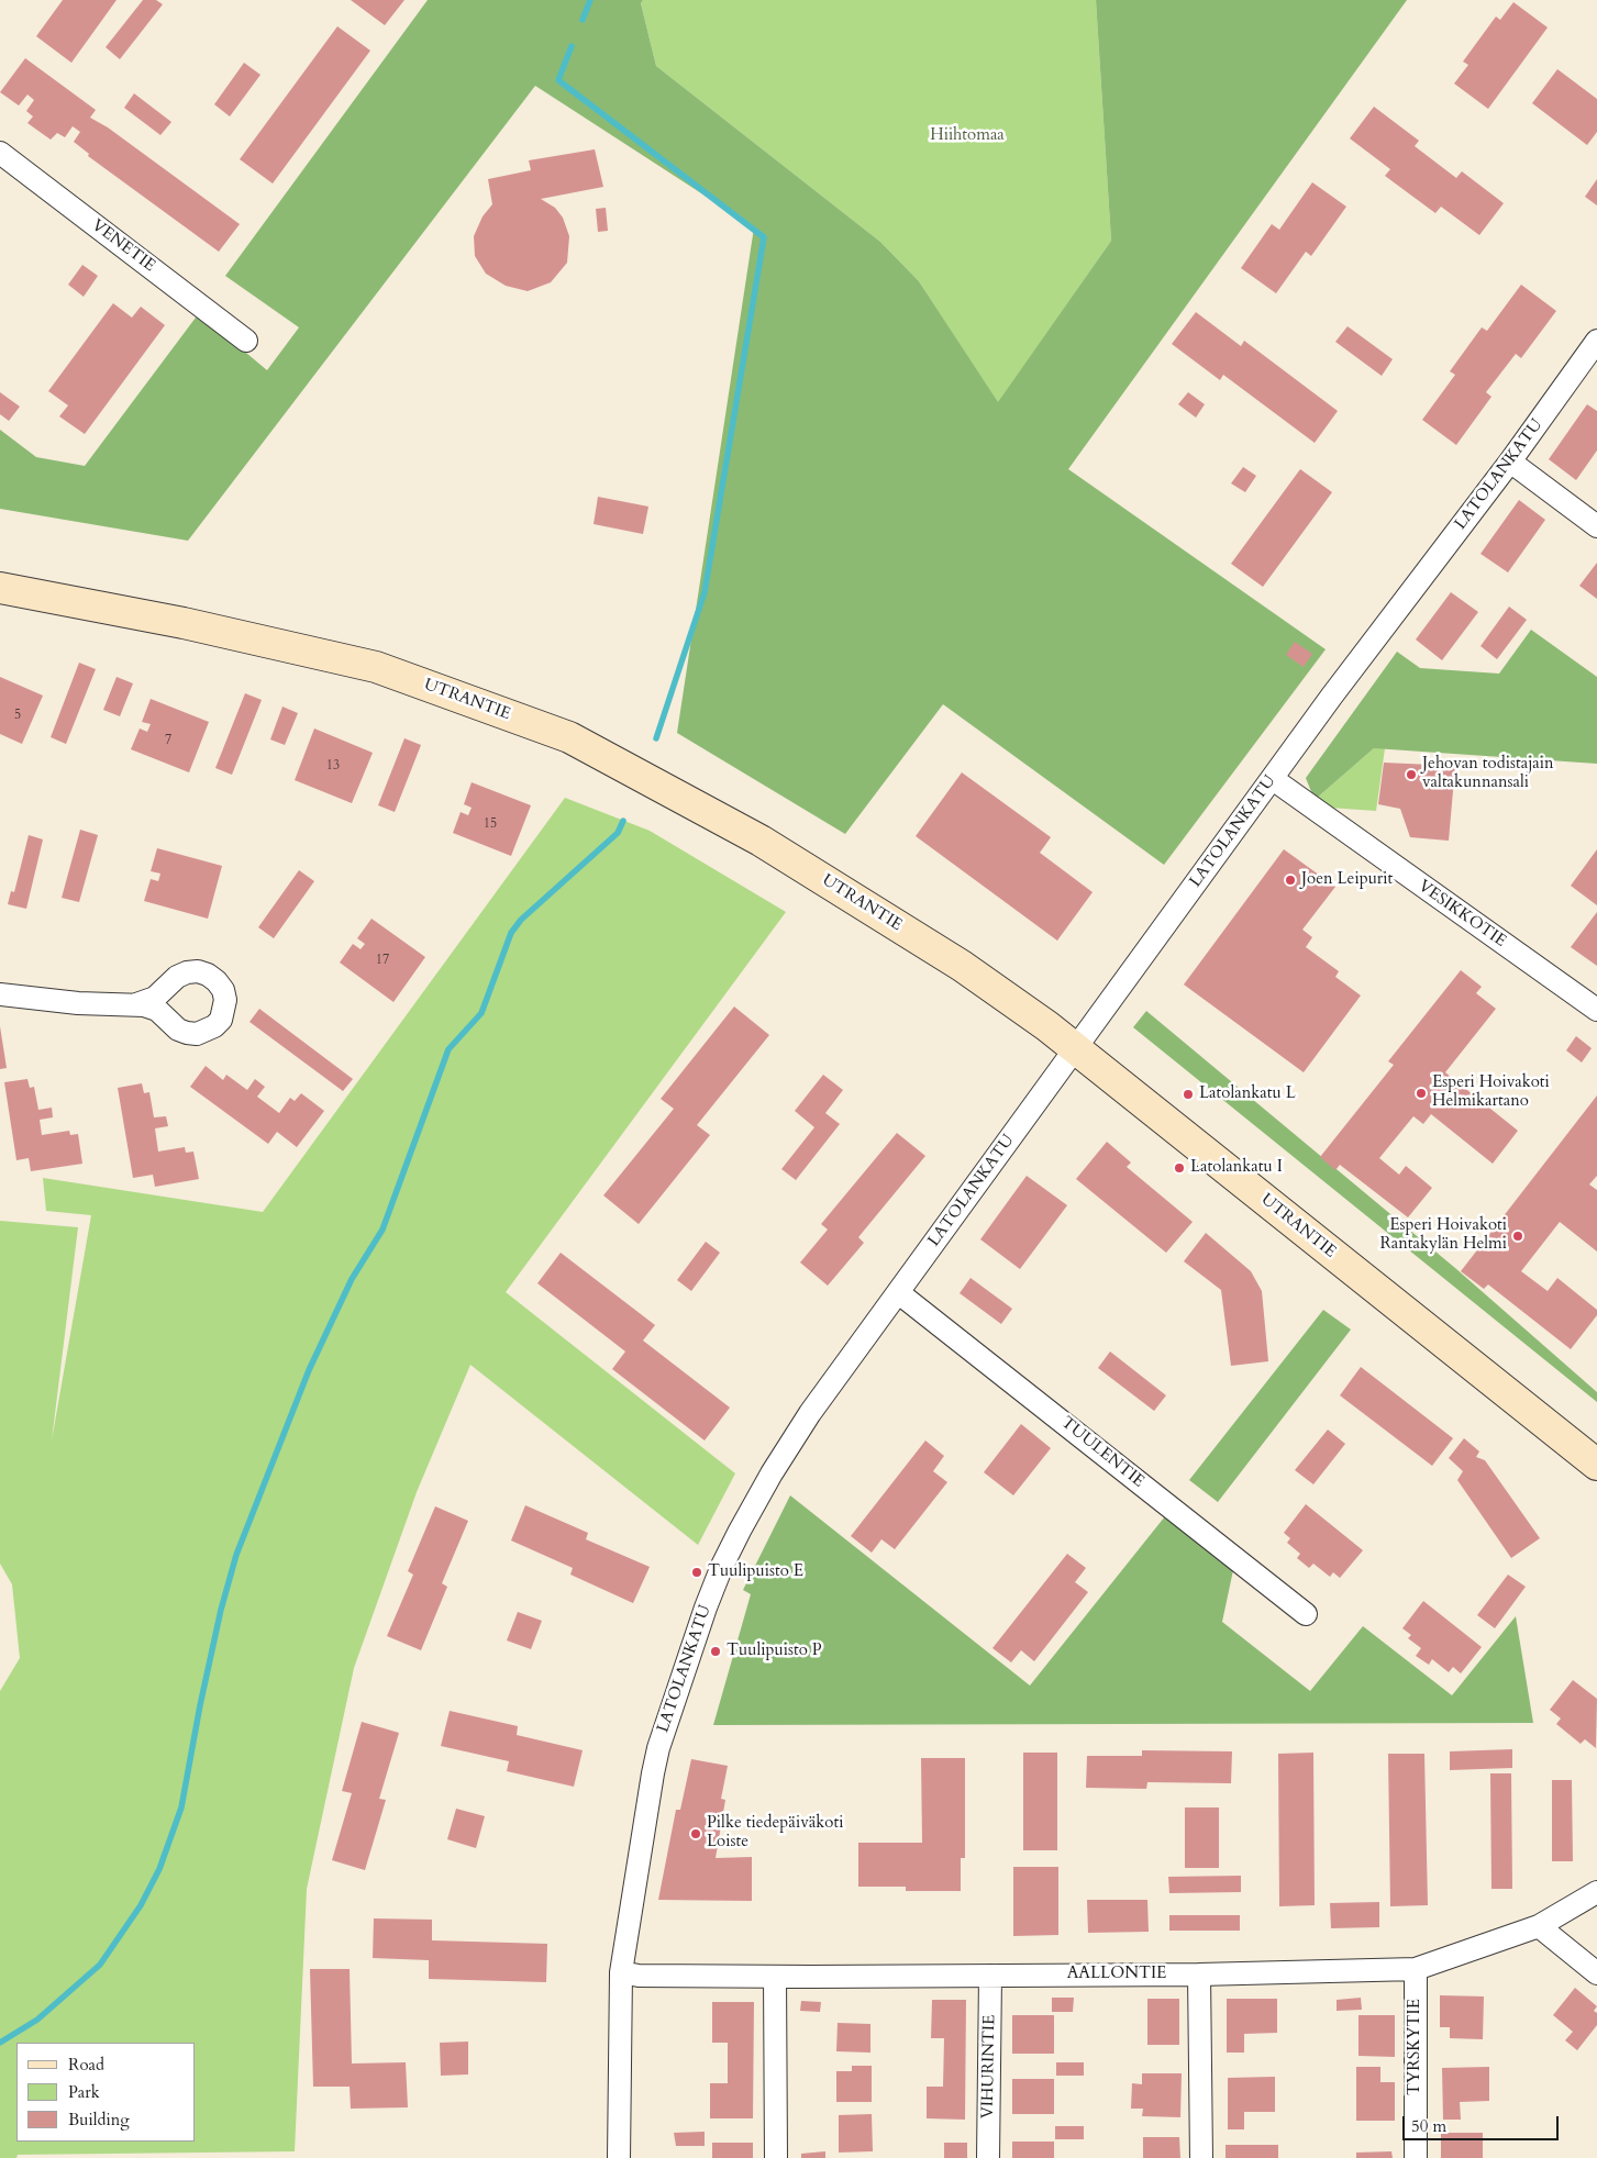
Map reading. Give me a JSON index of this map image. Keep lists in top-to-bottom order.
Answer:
{
  "streets": {
    "main road": ["UTRANTIE"],
    "street": [
      "VENETIE",
      "LATOLANKATU",
      "VESIKKOTIE",
      "TUULENTIE",
      "AALLONTIE",
      "TYRSKYTIE",
      "VIHURINTIE"
    ]
  },
  "crossings": [
    ["LATOLANKATU", "UTRANTIE"],
    ["LATOLANKATU", "VESIKKOTIE"],
    ["LATOLANKATU", "TUULENTIE"],
    ["LATOLANKATU", "AALLONTIE"],
    ["AALLONTIE", "TYRSKYTIE"],
    ["AALLONTIE", "VIHURINTIE"]
  ],
  "parks": ["Hiihtomaa"],
  "places": [
    "Jehovan todistajain valtakunnansali",
    "Joen Leipurit",
    "Esperi Hoivakoti Helmikartano",
    "Latolankatu L",
    "Latolankatu I",
    "Esperi Hoivakoti Rantakylän Helmi",
    "Tuulipuisto E",
    "Tuulipuisto P",
    "Pilke tiedepäiväkoti Loiste"
  ],
  "house_numbers": [
    "5",
    "7",
    "13",
    "15",
    "17"
  ],
  "legend": ["Road", "Park", "Building"],
  "scale_bar": "50 m"
}
